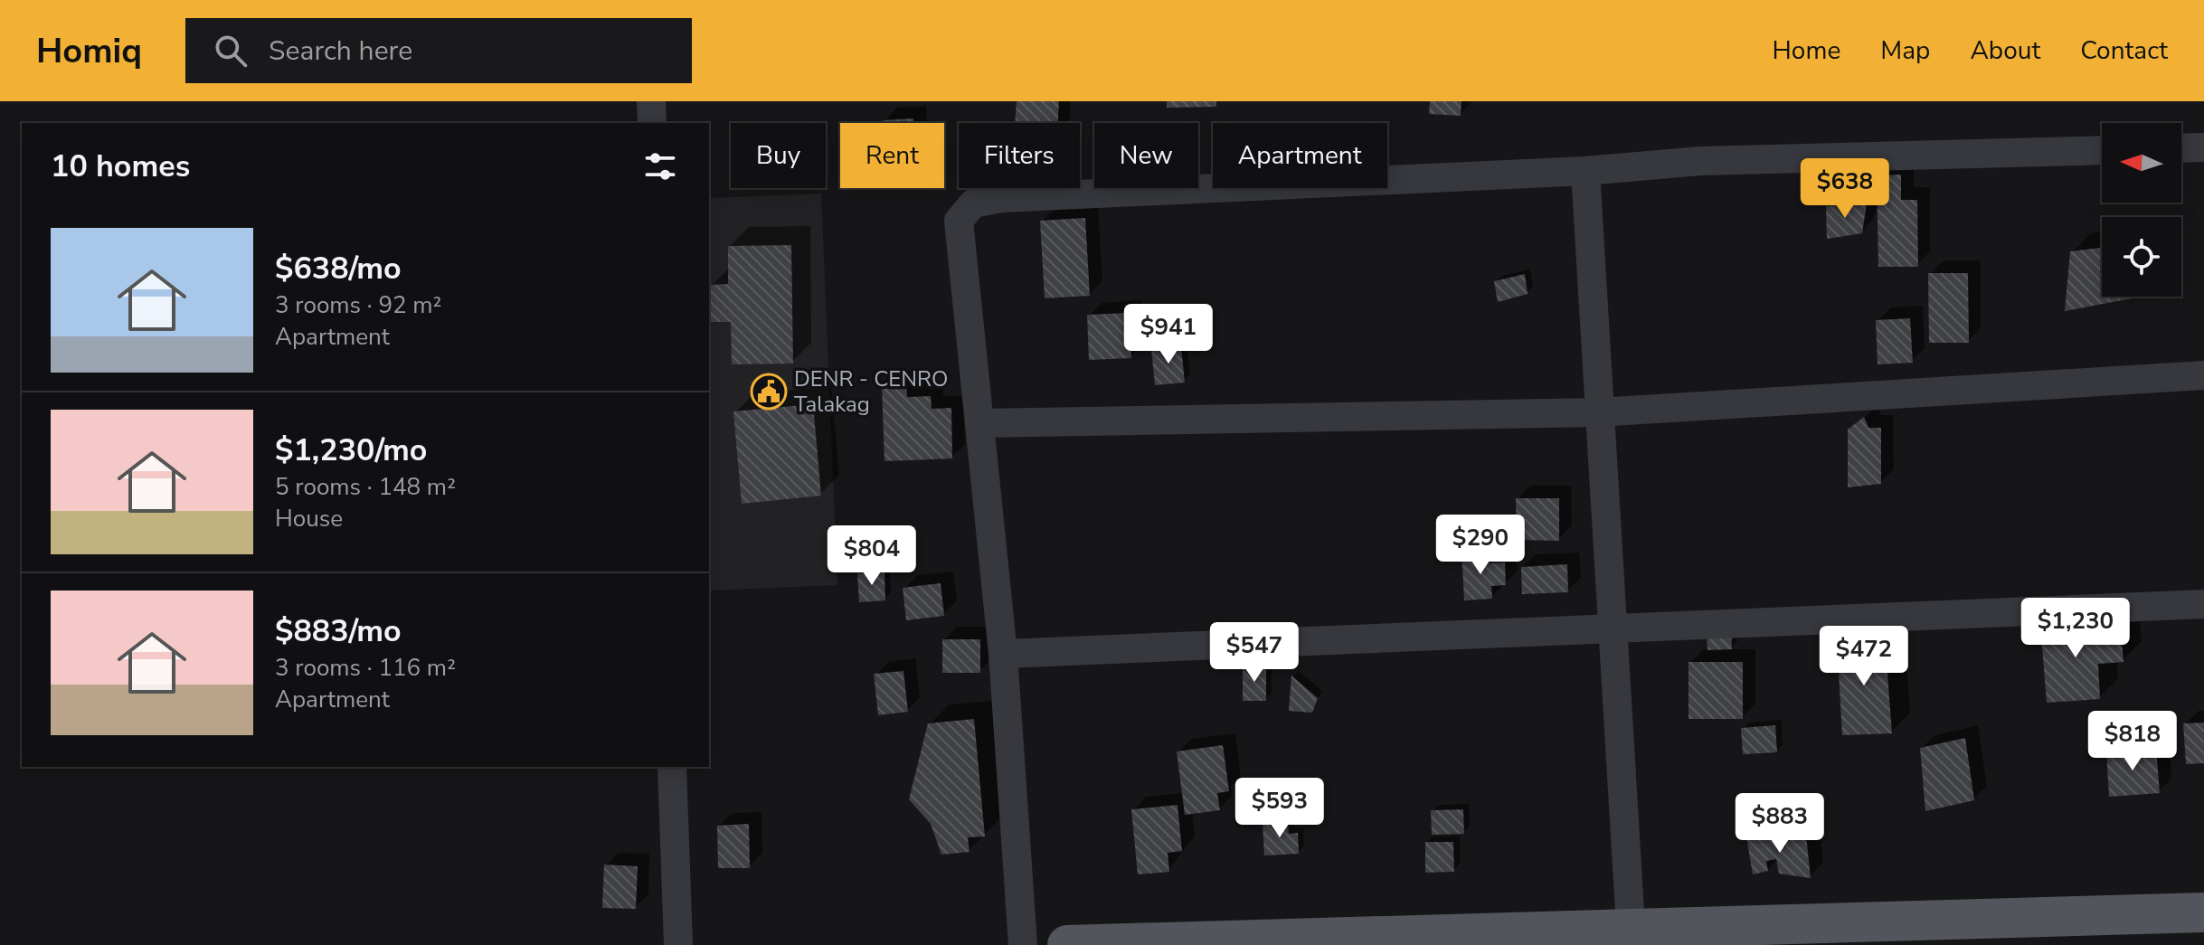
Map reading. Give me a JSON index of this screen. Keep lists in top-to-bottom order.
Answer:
{
  "places": {
    "public building": ["DENR - CENRO Talakag"]
  },
  "north": "left",
  "page": {
    "header": "Homiq",
    "search": "Search here",
    "nav": [
      "Home",
      "Map",
      "About",
      "Contact"
    ],
    "chip": [
      "Buy",
      "Rent",
      "Filters",
      "New",
      "Apartment"
    ],
    "heading": "10 homes",
    "price": [
      "$638",
      "$941",
      "$290",
      "$804",
      "$1,230",
      "$547",
      "$472",
      "$818",
      "$593",
      "$883"
    ],
    "list": [
      {
        "name": "$638/mo",
        "note": "3 rooms · 92 m² · Apartment"
      },
      {
        "name": "$1,230/mo",
        "note": "5 rooms · 148 m² · House"
      },
      {
        "name": "$883/mo",
        "note": "3 rooms · 116 m² · Apartment"
      }
    ]
  }
}
